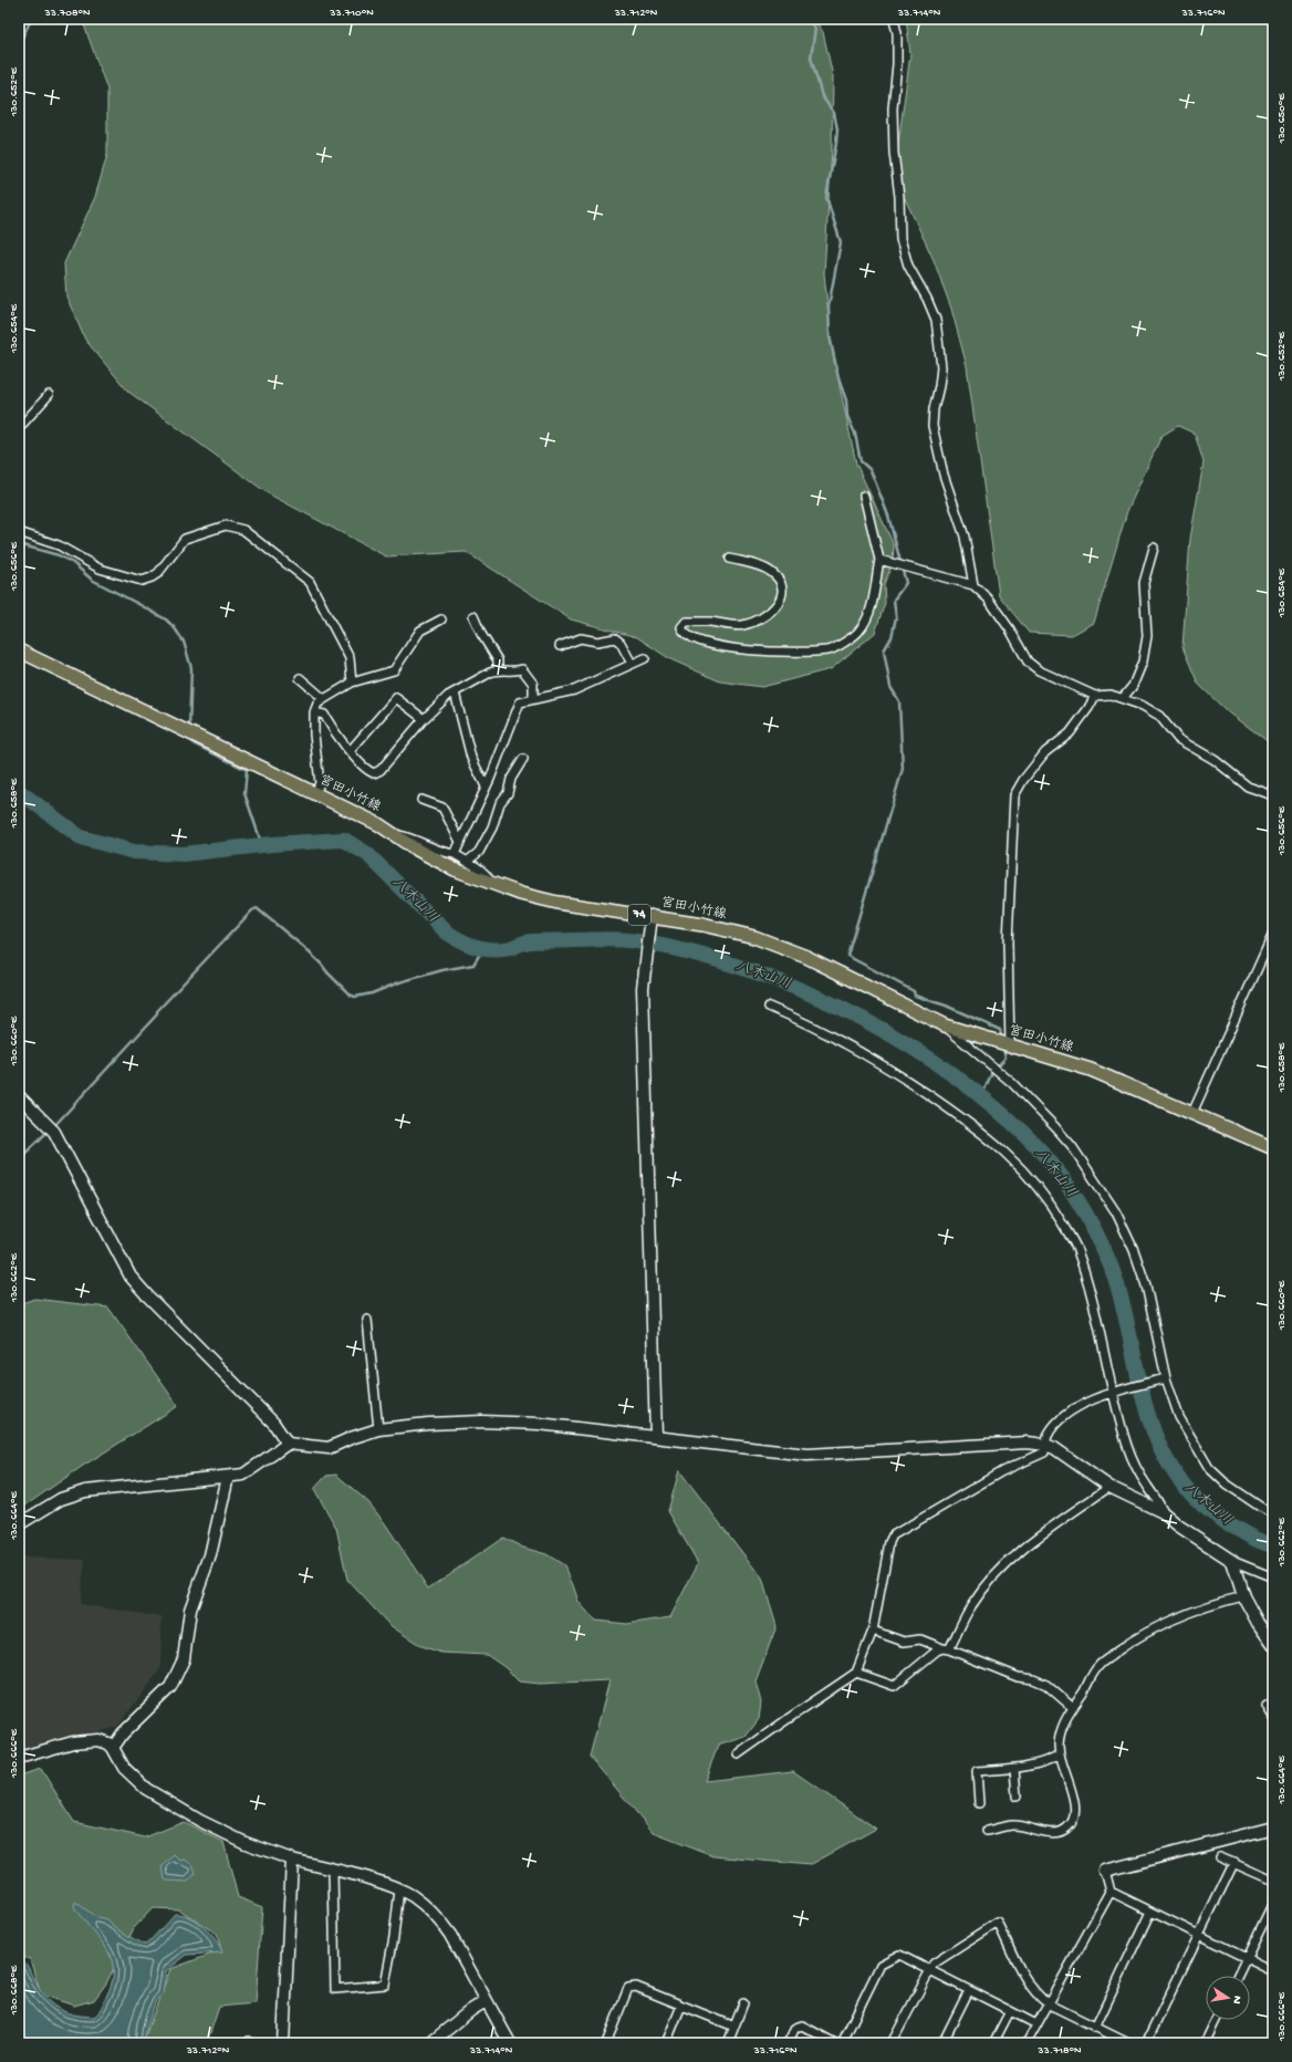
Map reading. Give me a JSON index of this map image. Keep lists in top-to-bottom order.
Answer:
{
  "streets": {
    "main road": ["宮田小竹線", "74"]
  },
  "water": ["八木山川"],
  "north": "right",
  "coordinates": [
    "33.708°N",
    "33.710°N",
    "33.712°N",
    "33.714°N",
    "33.716°N",
    "130.652°E",
    "130.650°E",
    "130.654°E",
    "130.656°E",
    "130.658°E",
    "130.660°E",
    "130.662°E",
    "130.664°E",
    "130.666°E",
    "130.668°E",
    "33.718°N"
  ]
}
